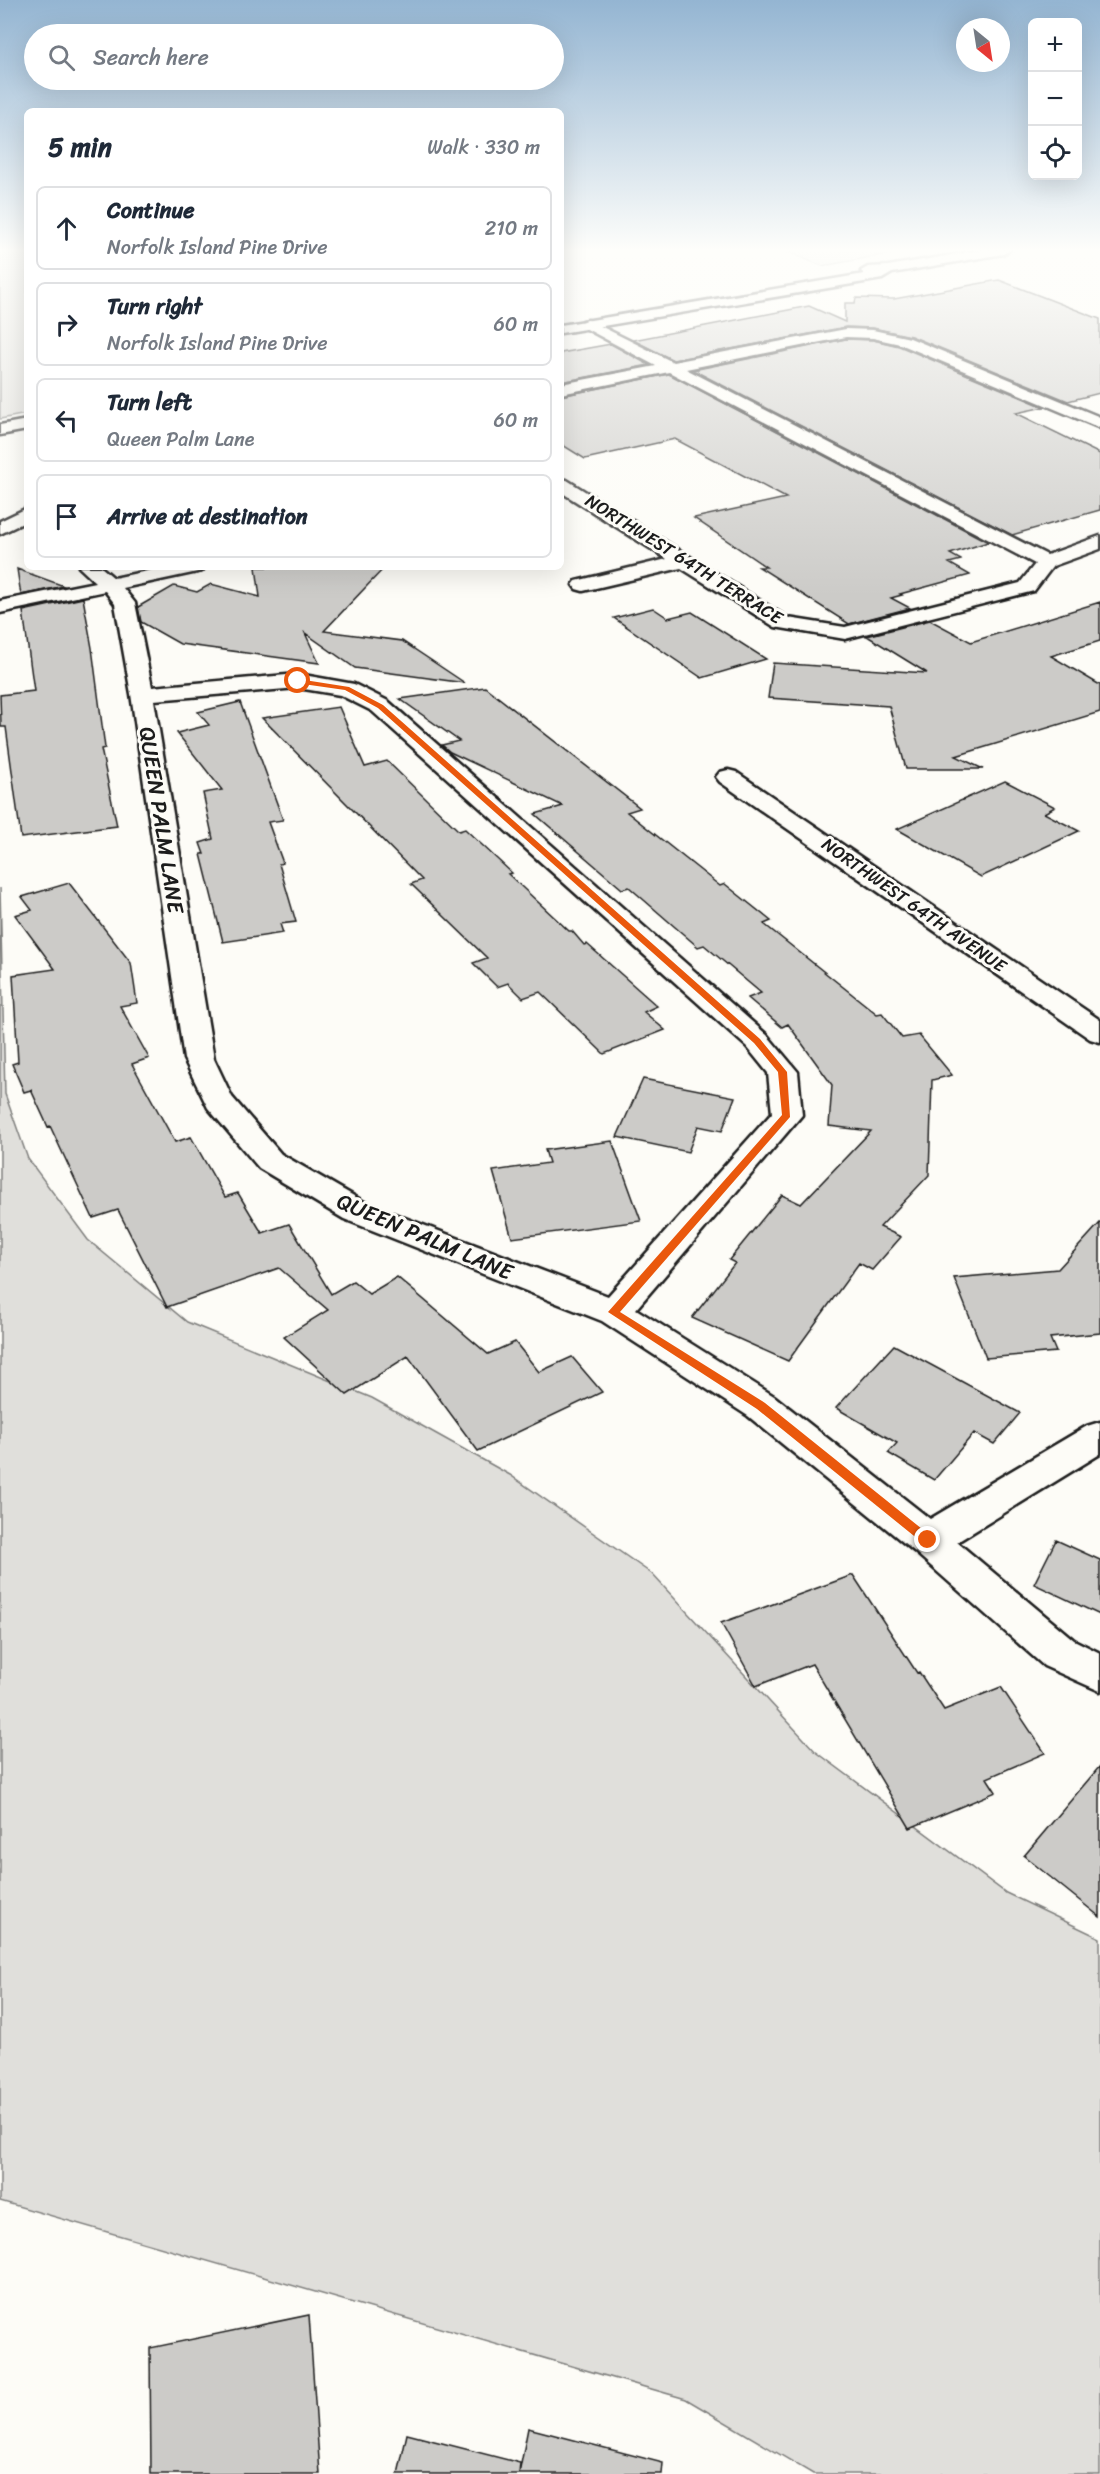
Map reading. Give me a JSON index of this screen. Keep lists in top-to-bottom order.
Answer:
{
  "streets": {
    "street": ["NORTHWEST 64TH TERRACE", "QUEEN PALM LANE", "NORTHWEST 64TH AVENUE"]
  },
  "north": "bottom right",
  "page": {
    "map_buttons": ["+", "−"],
    "search": "Search here",
    "heading": ["5 min", "Walk · 330 m"],
    "list": [
      ["Continue", "Norfolk Island Pine Drive", "210 m"],
      ["Turn right", "Norfolk Island Pine Drive", "60 m"],
      ["Turn left", "Queen Palm Lane", "60 m"],
      "Arrive at destination"
    ]
  }
}
